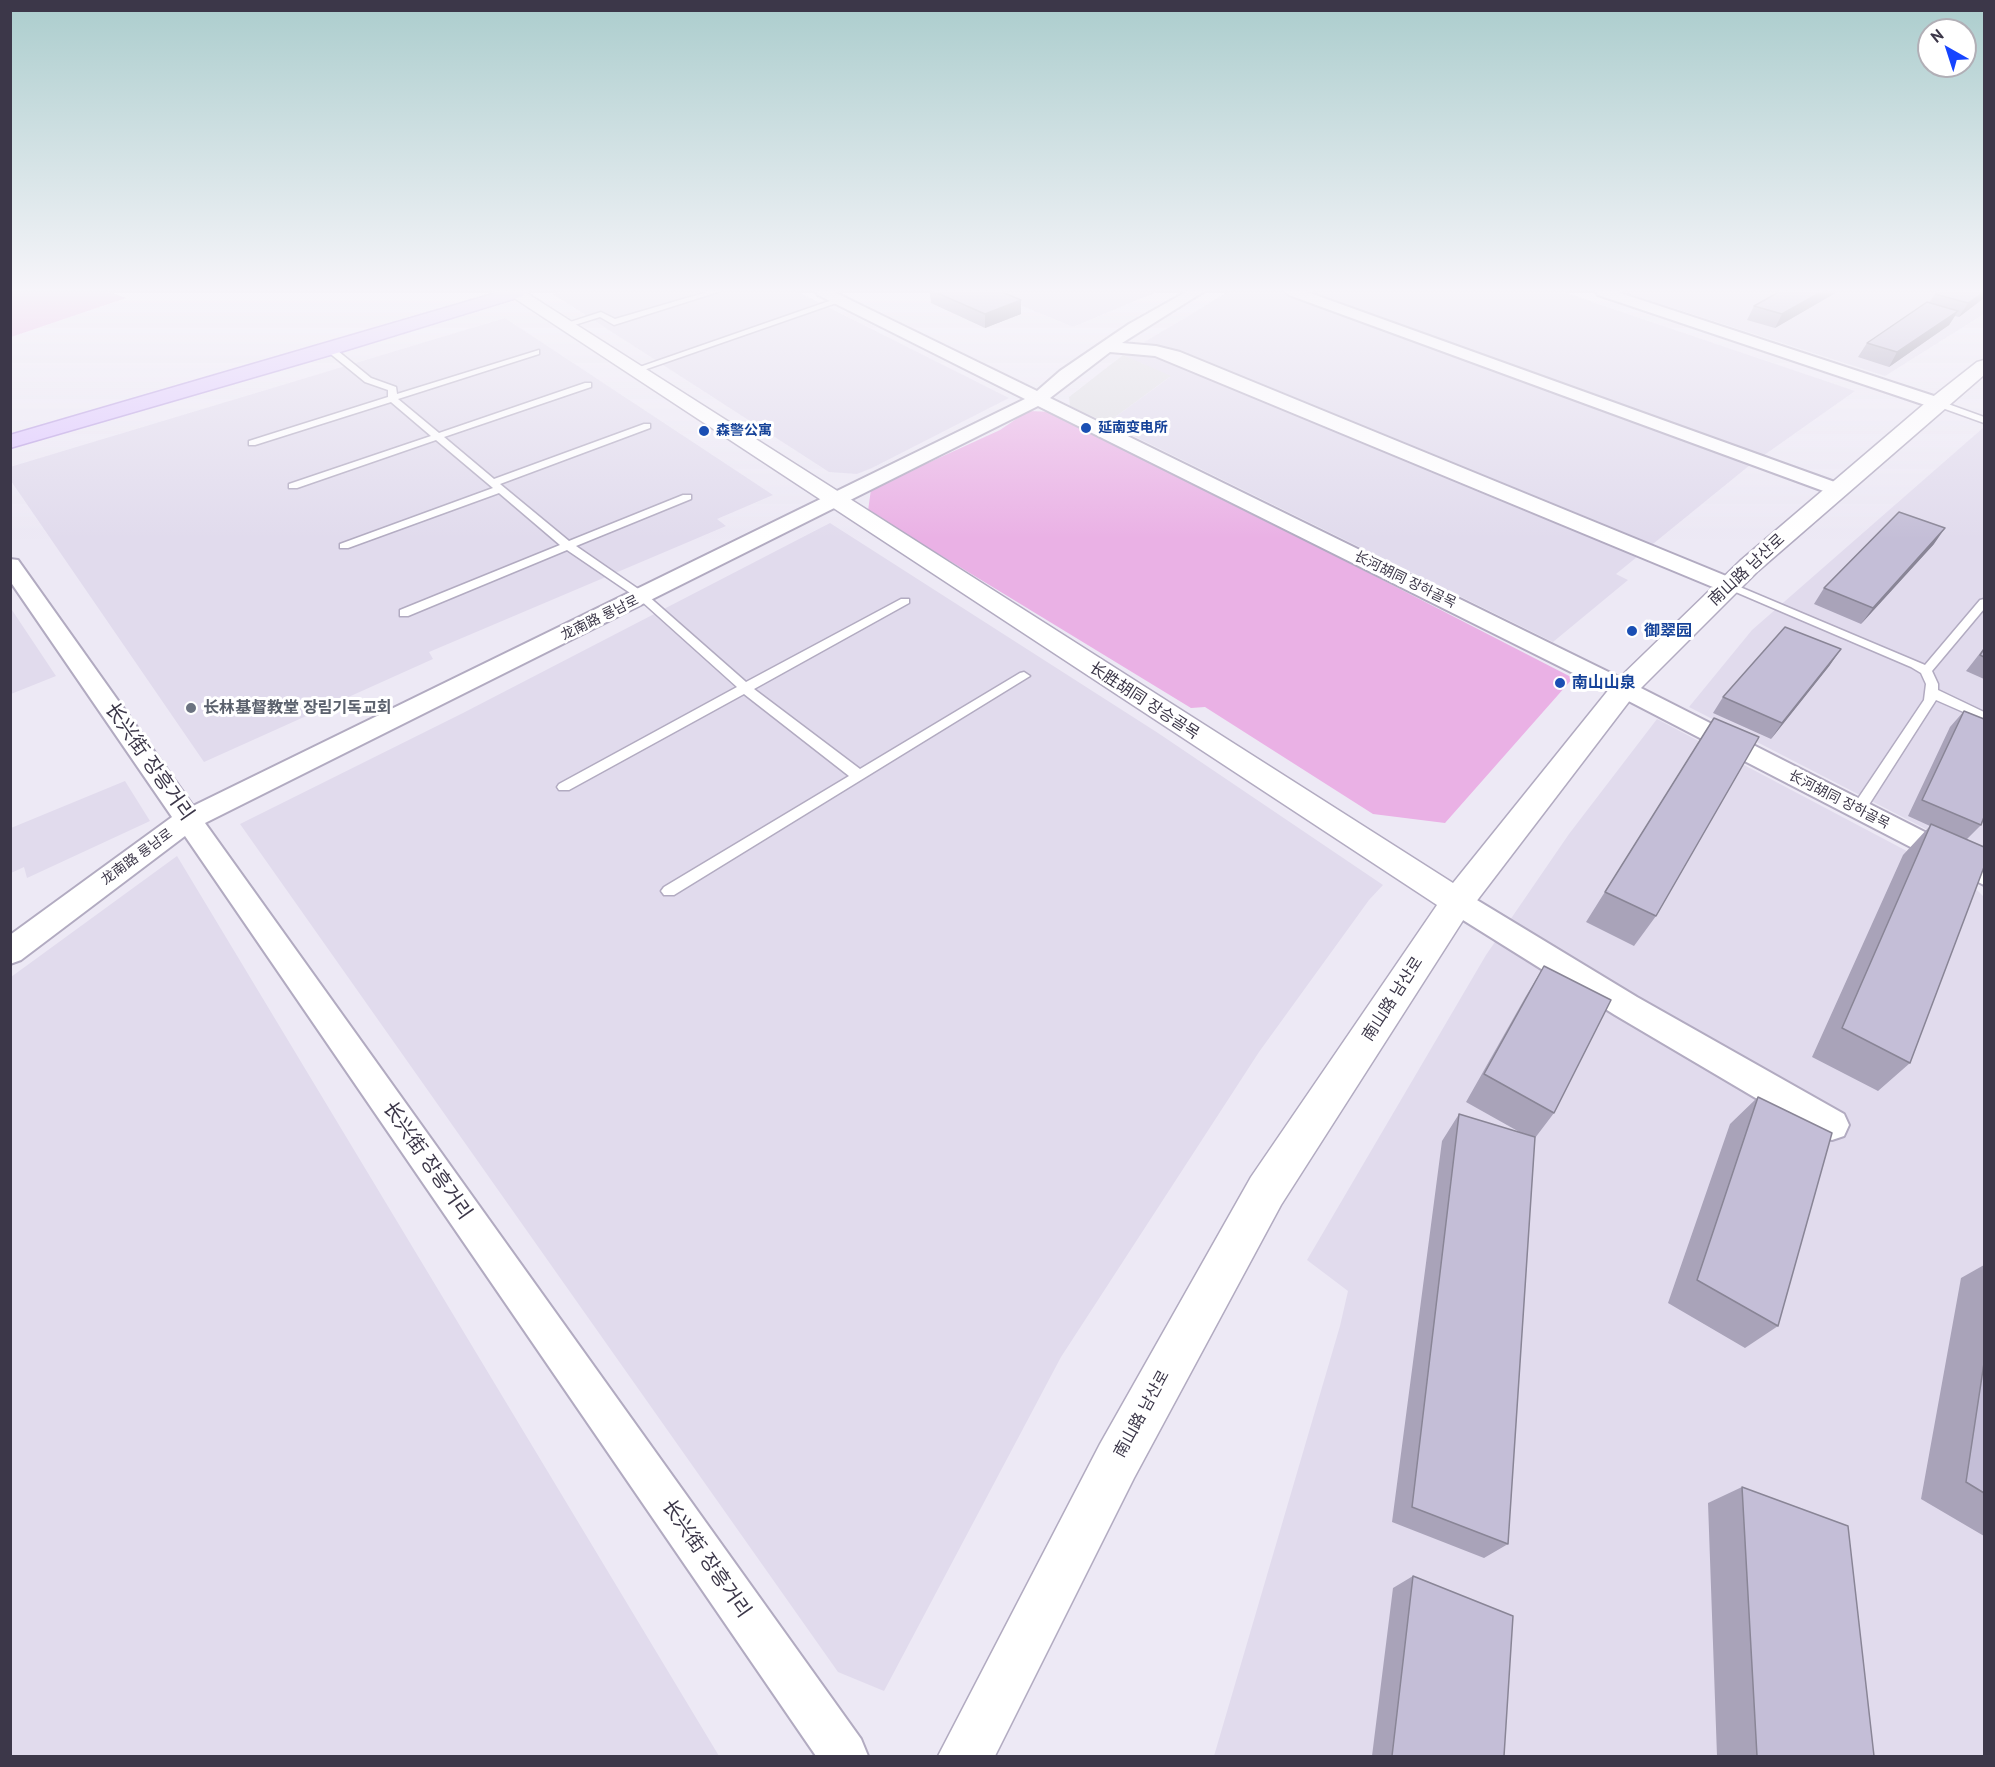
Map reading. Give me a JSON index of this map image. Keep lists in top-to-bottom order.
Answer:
{
  "streets": {
    "street": [
      "南山路 남산로",
      "长河胡同 장하골목",
      "龙南路 룡남로",
      "长胜胡同 장승골목",
      "长兴街 장흥거리"
    ]
  },
  "crossings": [
    ["南山路 남산로", "长河胡同 장하골목"],
    ["南山路 남산로", "长胜胡同 장승골목"],
    ["长河胡同 장하골목", "龙南路 룡남로"],
    ["龙南路 룡남로", "长胜胡同 장승골목"],
    ["龙南路 룡남로", "长兴街 장흥거리"]
  ],
  "places": [
    "延南变电所",
    "森警公寓",
    "御翠园",
    "南山山泉",
    "长林基督教堂 장림기독교회"
  ],
  "north": "top left"
}
